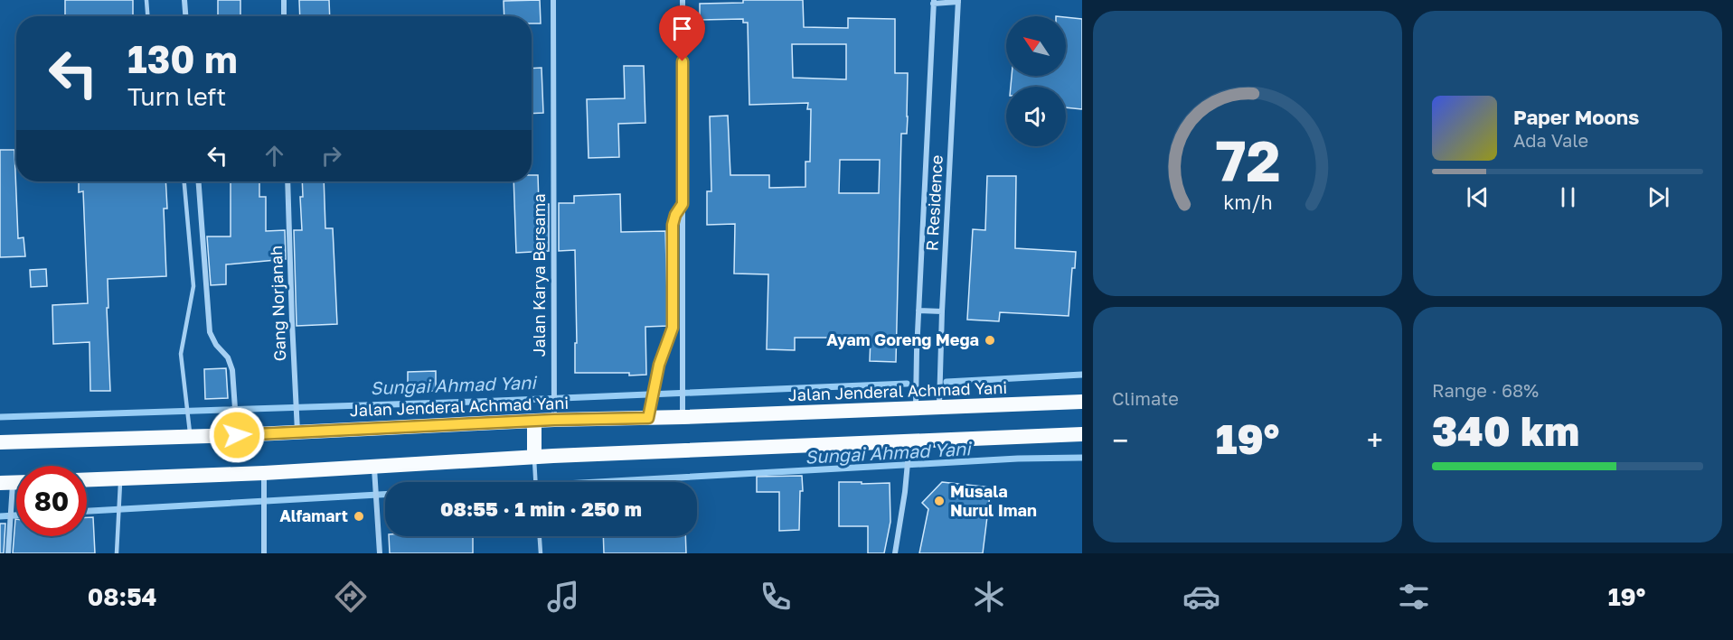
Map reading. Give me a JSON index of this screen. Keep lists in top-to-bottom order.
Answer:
{
  "streets": {
    "highway": ["Jalan Jenderal Achmad Yani"],
    "street": ["R Residence", "Jalan Karya Bersama", "Gang Norjanah"]
  },
  "crossings": [
    ["R Residence", "Jalan Jenderal Achmad Yani"],
    ["Jalan Karya Bersama", "Jalan Jenderal Achmad Yani"],
    ["Gang Norjanah", "Jalan Jenderal Achmad Yani"]
  ],
  "water": ["Sungai Ahmad Yani"],
  "places": ["Ayam Goreng Mega", "Musala Nurul Iman", "Alfamart"],
  "north": "top left",
  "page": {
    "turn": ["130 m", "Turn left"],
    "song": ["Paper Moons", "Ada Vale"],
    "tile": [
      "Climate",
      ["Range · 68%", "340 km"]
    ],
    "heat": ["−", "19°", "+"],
    "limit": "80",
    "trip": "08:55 · 1 min · 250 m",
    "tabs": ["08:54", "19°"],
    "gauge": ["72", "km/h"]
  }
}
